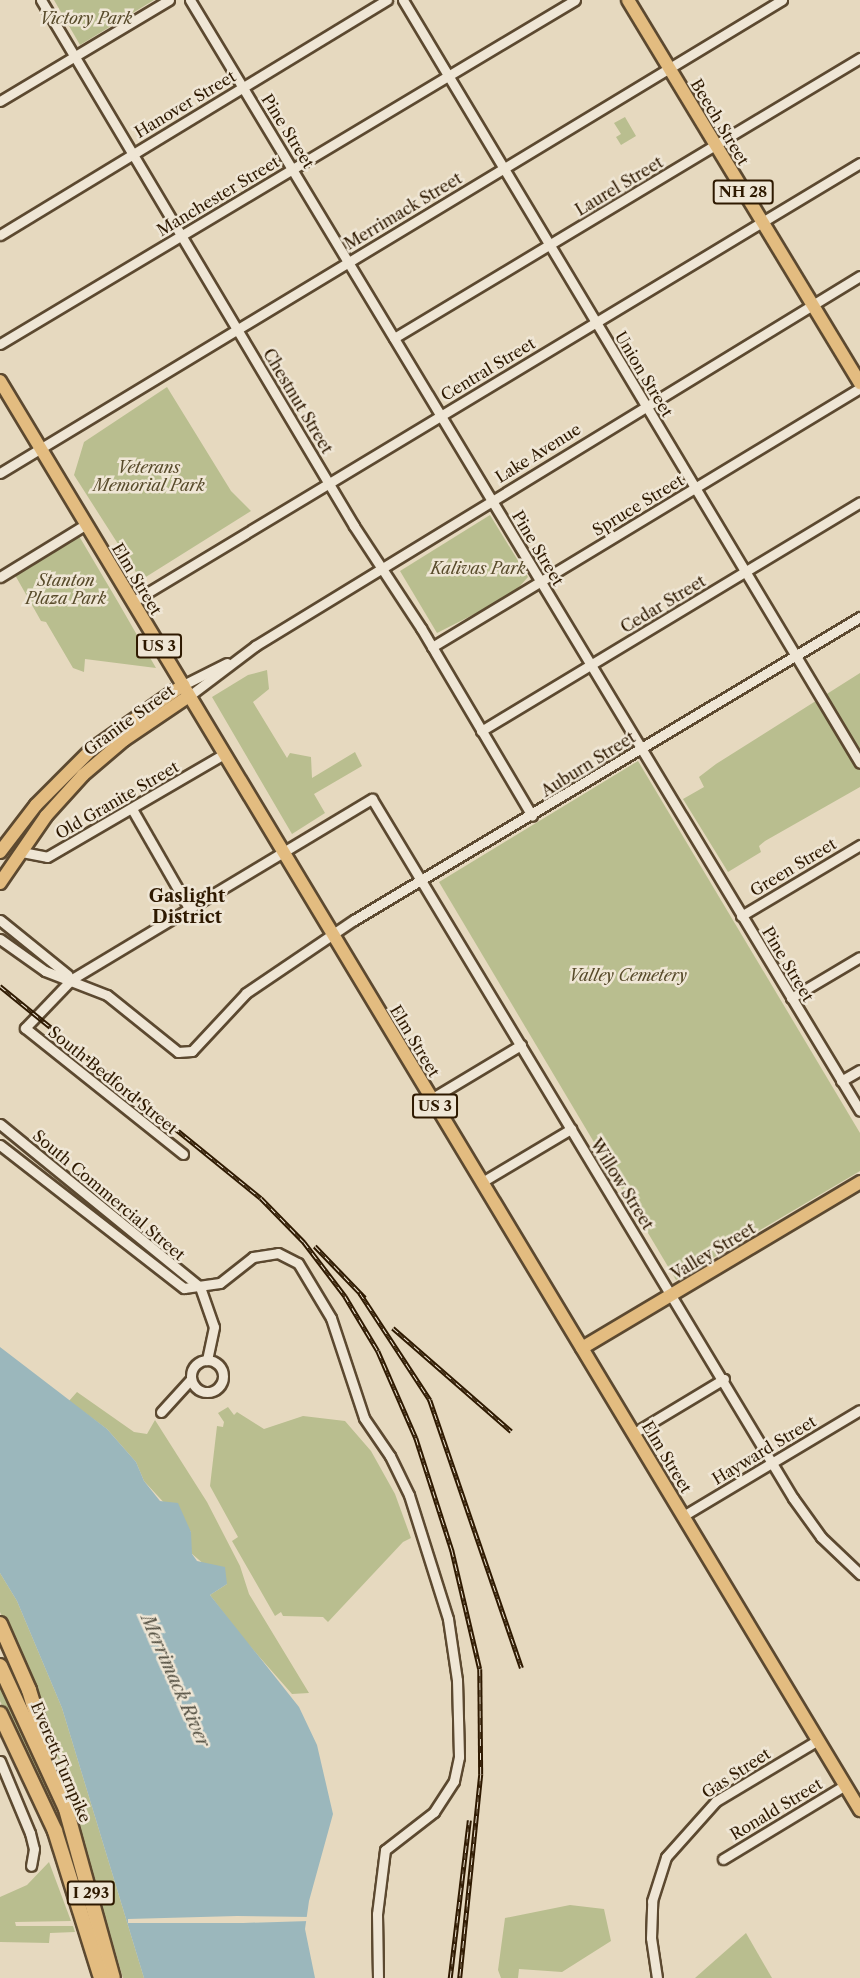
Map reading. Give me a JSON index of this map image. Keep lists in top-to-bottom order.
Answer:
{
  "streets": {
    "highway": ["Everett Turnpike", "I 293"],
    "main road": [
      "Beech Street",
      "NH 28",
      "Elm Street",
      "US 3",
      "Granite Street",
      "Valley Street"
    ],
    "street": [
      "Hanover Street",
      "Pine Street",
      "Laurel Street",
      "Manchester Street",
      "Merrimack Street",
      "Central Street",
      "Union Street",
      "Chestnut Street",
      "Lake Avenue",
      "Spruce Street",
      "Cedar Street",
      "Auburn Street",
      "Old Granite Street",
      "Green Street",
      "South Bedford Street",
      "Willow Street",
      "South Commercial Street",
      "Hayward Street",
      "Gas Street",
      "Ronald Street"
    ]
  },
  "crossings": [
    ["Hanover Street", "Pine Street"],
    ["Hanover Street", "Chestnut Street"],
    ["Beech Street", "Laurel Street"],
    ["Beech Street", "Merrimack Street"],
    ["Beech Street", "Central Street"],
    ["Beech Street", "Lake Avenue"],
    ["Pine Street", "Laurel Street"],
    ["Pine Street", "Manchester Street"],
    ["Pine Street", "Merrimack Street"],
    ["Pine Street", "Central Street"],
    ["Pine Street", "Lake Avenue"],
    ["Pine Street", "Spruce Street"],
    ["Pine Street", "Cedar Street"],
    ["Pine Street", "Auburn Street"],
    ["Pine Street", "Green Street"],
    ["Laurel Street", "Union Street"],
    ["Manchester Street", "Union Street"],
    ["Manchester Street", "Chestnut Street"],
    ["Merrimack Street", "Union Street"],
    ["Merrimack Street", "Chestnut Street"],
    ["Merrimack Street", "Elm Street"],
    ["Central Street", "Union Street"],
    ["Central Street", "Chestnut Street"],
    ["Central Street", "Elm Street"],
    ["Union Street", "Lake Avenue"],
    ["Union Street", "Spruce Street"],
    ["Union Street", "Cedar Street"],
    ["Union Street", "Auburn Street"],
    ["Chestnut Street", "Lake Avenue"],
    ["Chestnut Street", "Spruce Street"],
    ["Chestnut Street", "Cedar Street"],
    ["Chestnut Street", "Auburn Street"],
    ["Lake Avenue", "Elm Street"],
    ["Lake Avenue", "Granite Street"],
    ["Elm Street", "Granite Street"],
    ["Elm Street", "Auburn Street"],
    ["Elm Street", "Old Granite Street"],
    ["Elm Street", "Willow Street"],
    ["Elm Street", "Valley Street"],
    ["Elm Street", "Hayward Street"],
    ["Elm Street", "Gas Street"],
    ["Elm Street", "Ronald Street"],
    ["Granite Street", "Old Granite Street"],
    ["Auburn Street", "South Bedford Street"],
    ["Auburn Street", "Willow Street"],
    ["Willow Street", "Valley Street"],
    ["Willow Street", "Hayward Street"]
  ],
  "districts": ["Gaslight District"],
  "water": ["Merrimack River"],
  "parks": [
    "Victory Park",
    "Veterans Memorial Park",
    "Kalivas Park",
    "Stanton Plaza Park",
    "Valley Cemetery"
  ]
}
